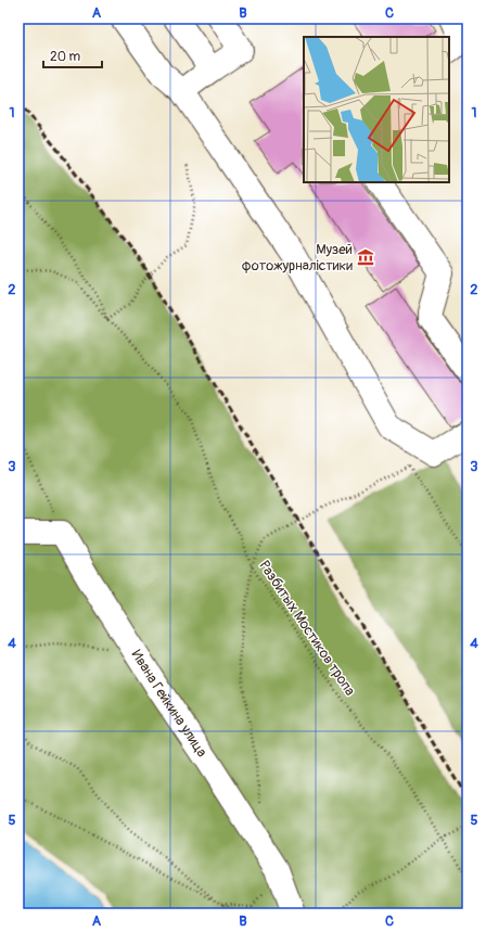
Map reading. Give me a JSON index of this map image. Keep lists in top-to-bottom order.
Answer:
{
  "streets": {
    "lane": ["Ивана Гейкина улица"],
    "path": ["Разбитых Мостиков тропа"]
  },
  "places": {
    "museum": ["Музей фотожурналістики"]
  },
  "scale_bar": "20 m",
  "grid": {
    "columns": ["A", "B", "C"],
    "rows": [
      "1",
      "2",
      "3",
      "4",
      "5"
    ]
  }
}
